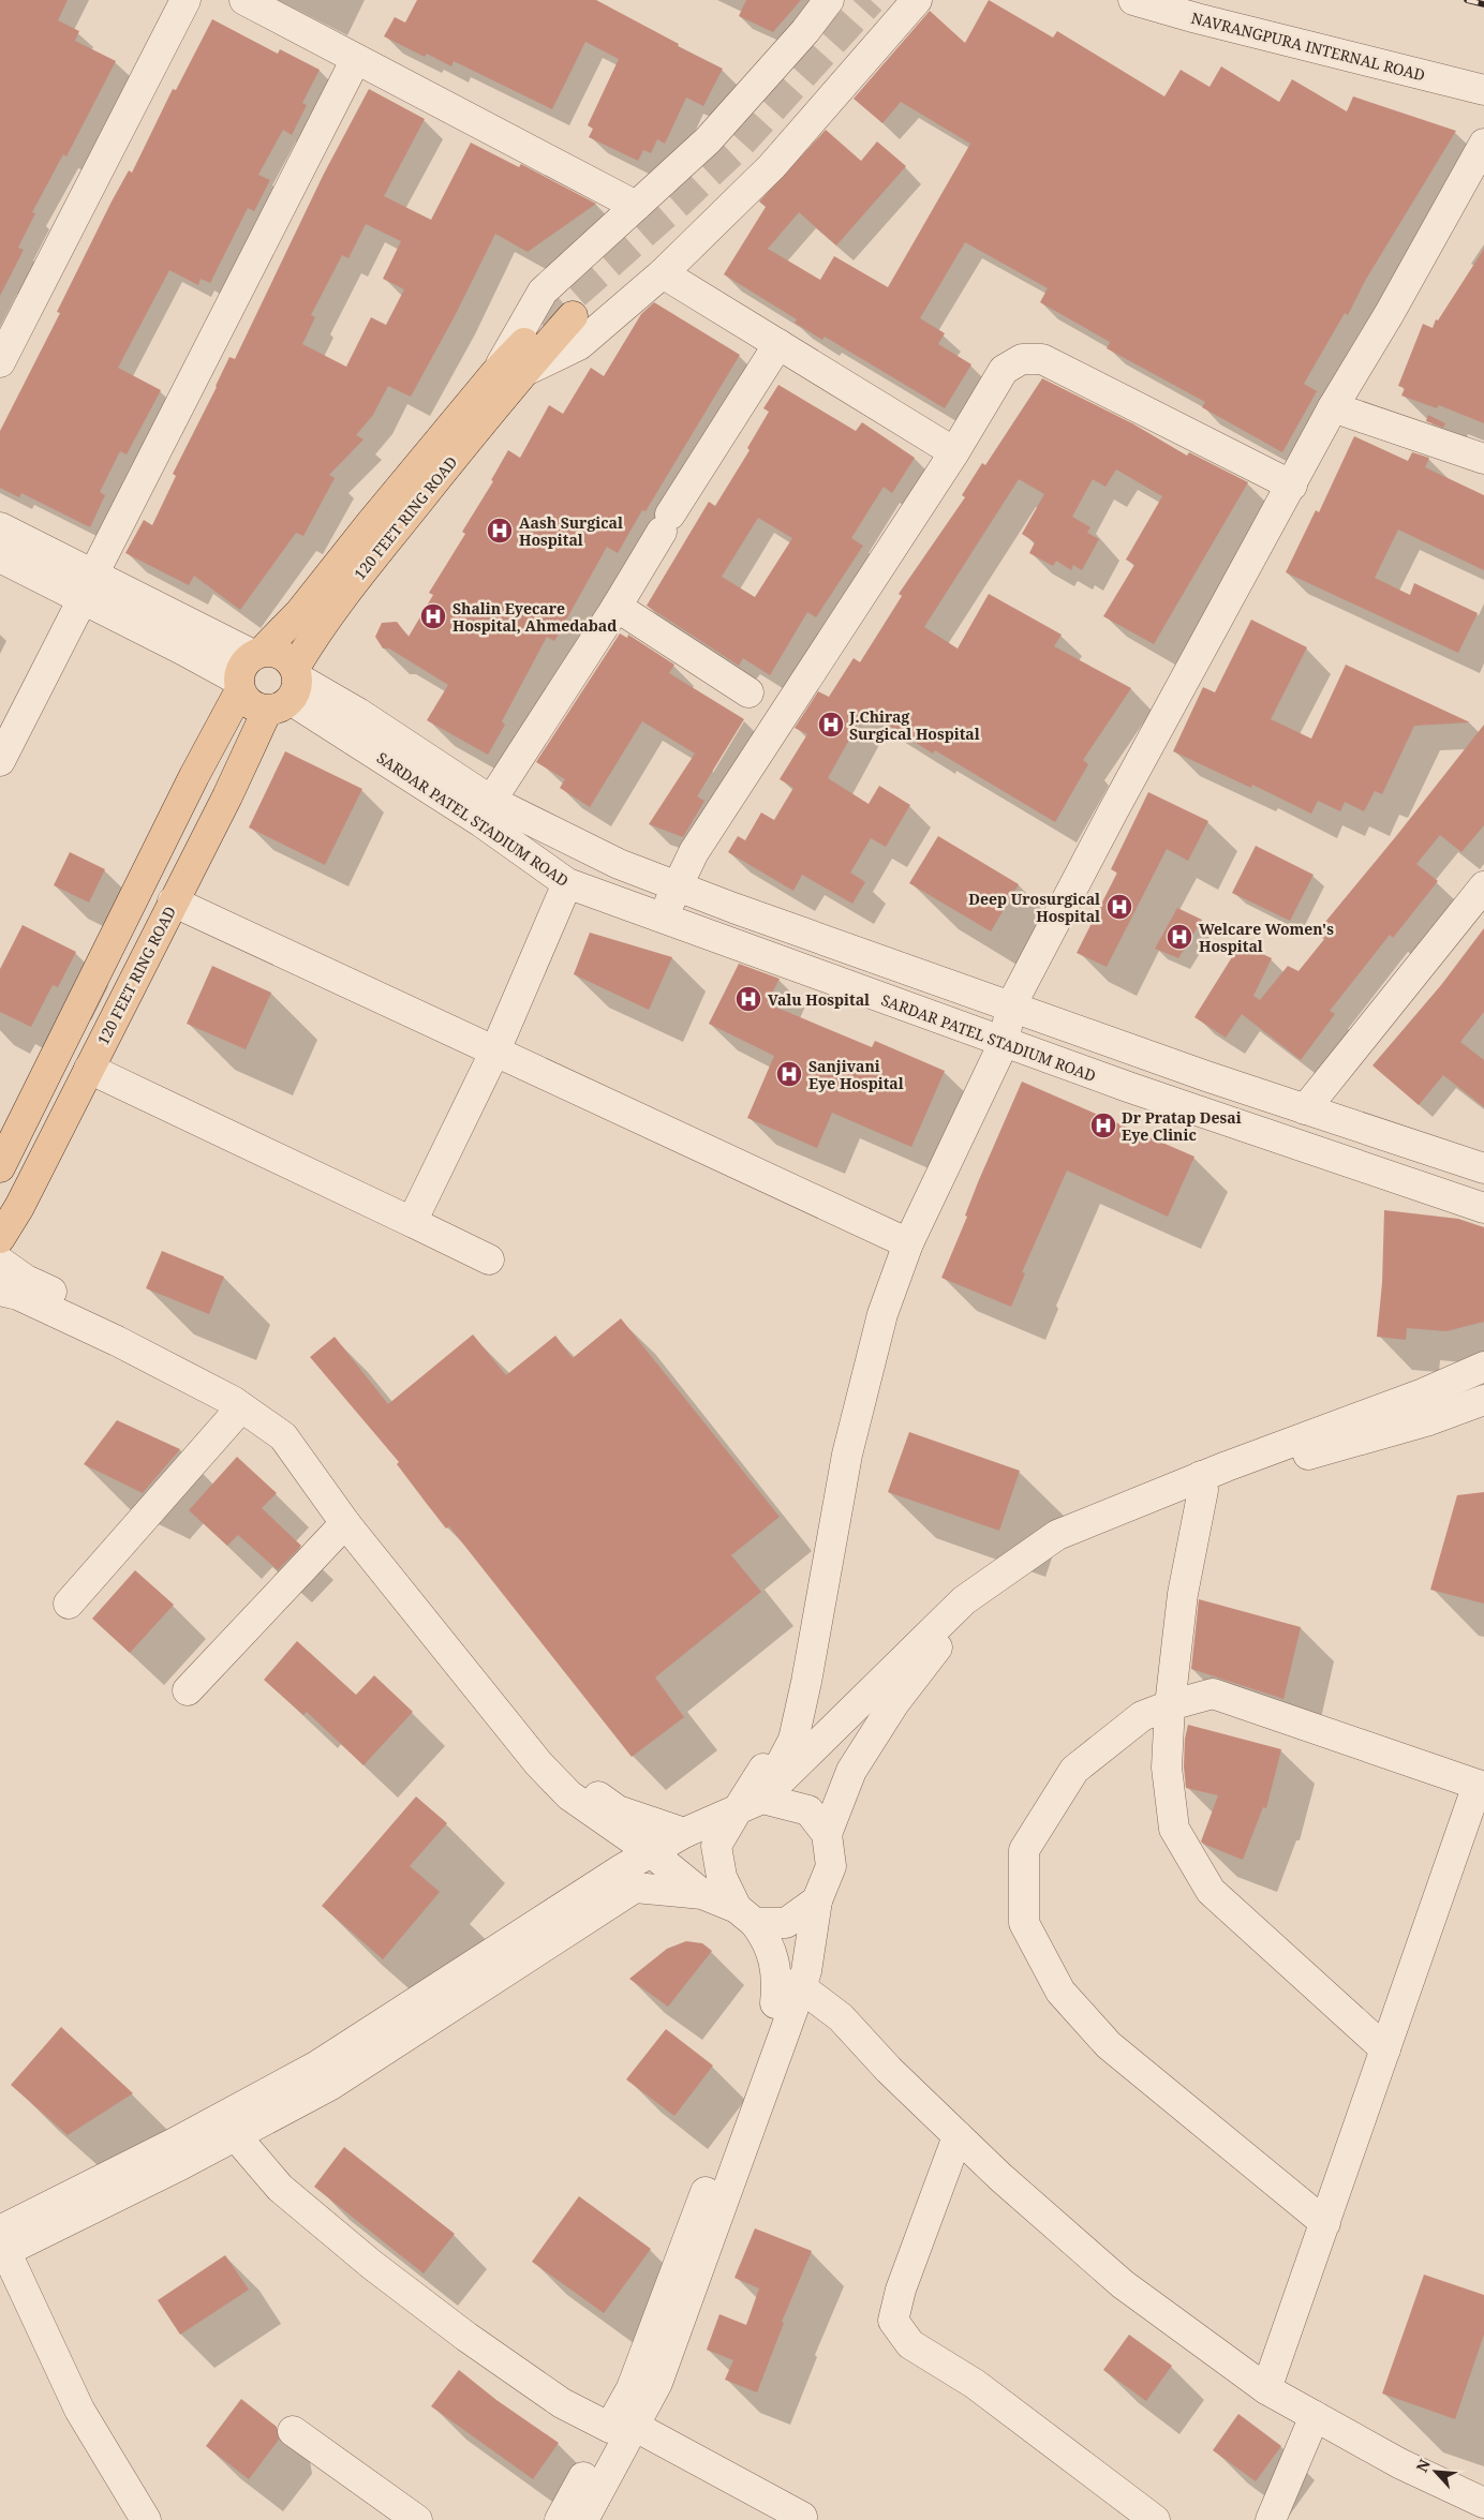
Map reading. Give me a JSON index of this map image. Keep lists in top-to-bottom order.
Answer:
{
  "streets": {
    "main road": ["120 FEET RING ROAD"],
    "street": ["NAVRANGPURA INTERNAL ROAD", "SARDAR PATEL STADIUM ROAD"]
  },
  "crossings": [
    ["120 FEET RING ROAD", "SARDAR PATEL STADIUM ROAD"]
  ],
  "places": {
    "hospital": [
      "Aash Surgical Hospital",
      "Shalin Eyecare Hospital, Ahmedabad",
      "J.Chirag Surgical Hospital",
      "Deep Urosurgical Hospital",
      "Welcare Women's Hospital",
      "Valu Hospital",
      "Sanjivani Eye Hospital",
      "Dr Pratap Desai Eye Clinic"
    ]
  },
  "north": "top left"
}
